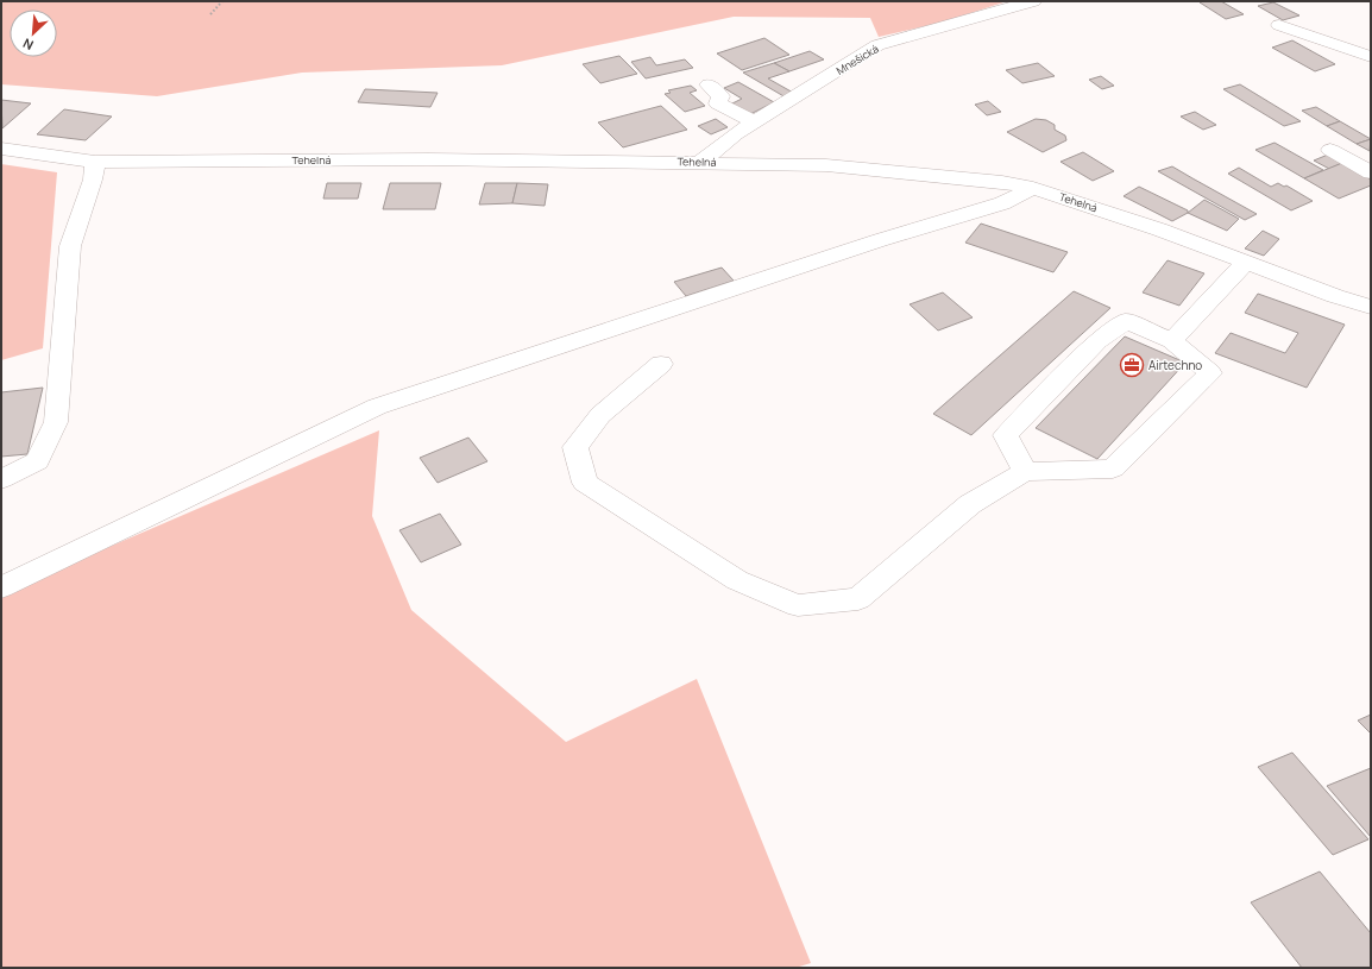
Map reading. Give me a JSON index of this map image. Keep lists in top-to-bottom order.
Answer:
{
  "streets": {
    "street": ["Mnešická", "Tehelná"]
  },
  "crossings": [
    ["Mnešická", "Tehelná"]
  ],
  "places": {
    "office": ["Airtechno"]
  },
  "north": "bottom left"
}
